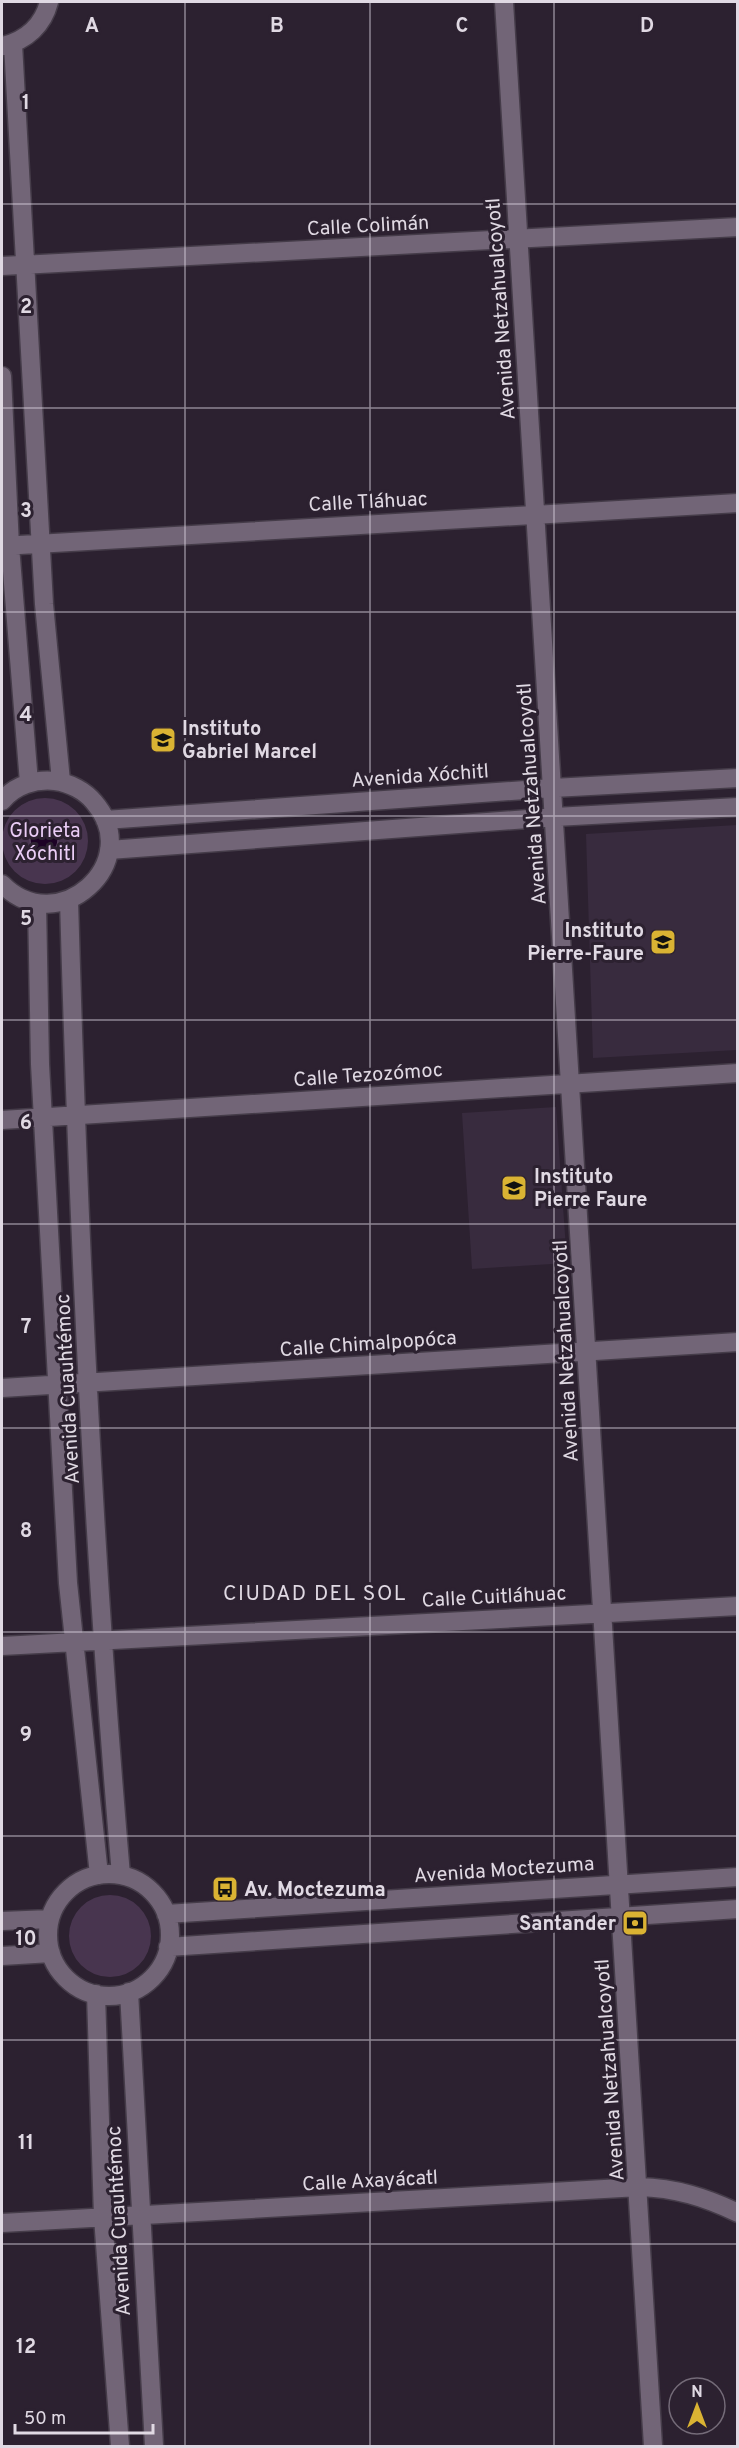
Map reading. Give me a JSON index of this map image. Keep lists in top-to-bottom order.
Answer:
{
  "streets": {
    "street": [
      "Calle Colimán",
      "Avenida Netzahualcoyotl",
      "Calle Tláhuac",
      "Avenida Xóchitl",
      "Calle Tezozómoc",
      "Calle Chimalpopóca",
      "Avenida Cuauhtémoc",
      "Calle Cuitláhuac",
      "Avenida Moctezuma",
      "Calle Axayácatl"
    ]
  },
  "crossings": [
    ["Calle Colimán", "Avenida Netzahualcoyotl"],
    ["Avenida Netzahualcoyotl", "Calle Tláhuac"],
    ["Avenida Netzahualcoyotl", "Avenida Xóchitl"],
    ["Avenida Netzahualcoyotl", "Calle Tezozómoc"],
    ["Avenida Netzahualcoyotl", "Calle Chimalpopóca"],
    ["Avenida Netzahualcoyotl", "Calle Cuitláhuac"],
    ["Avenida Netzahualcoyotl", "Avenida Moctezuma"],
    ["Avenida Netzahualcoyotl", "Calle Axayácatl"],
    ["Calle Tezozómoc", "Avenida Cuauhtémoc"],
    ["Calle Chimalpopóca", "Avenida Cuauhtémoc"],
    ["Avenida Cuauhtémoc", "Calle Cuitláhuac"],
    ["Avenida Cuauhtémoc", "Avenida Moctezuma"],
    ["Avenida Cuauhtémoc", "Calle Axayácatl"]
  ],
  "districts": ["CIUDAD DEL SOL"],
  "parks": ["Glorieta Xóchitl"],
  "places": {
    "school or university": ["Instituto Gabriel Marcel", "Instituto Pierre-Faure", "Instituto Pierre Faure"],
    "bus stop": ["Av. Moctezuma"],
    "bank": ["Santander"]
  },
  "scale_bar": "50 m",
  "north": "top",
  "grid": {
    "columns": [
      "A",
      "B",
      "C",
      "D"
    ],
    "rows": [
      "1",
      "2",
      "3",
      "4",
      "5",
      "6",
      "7",
      "8",
      "9",
      "10",
      "11",
      "12"
    ]
  }
}
